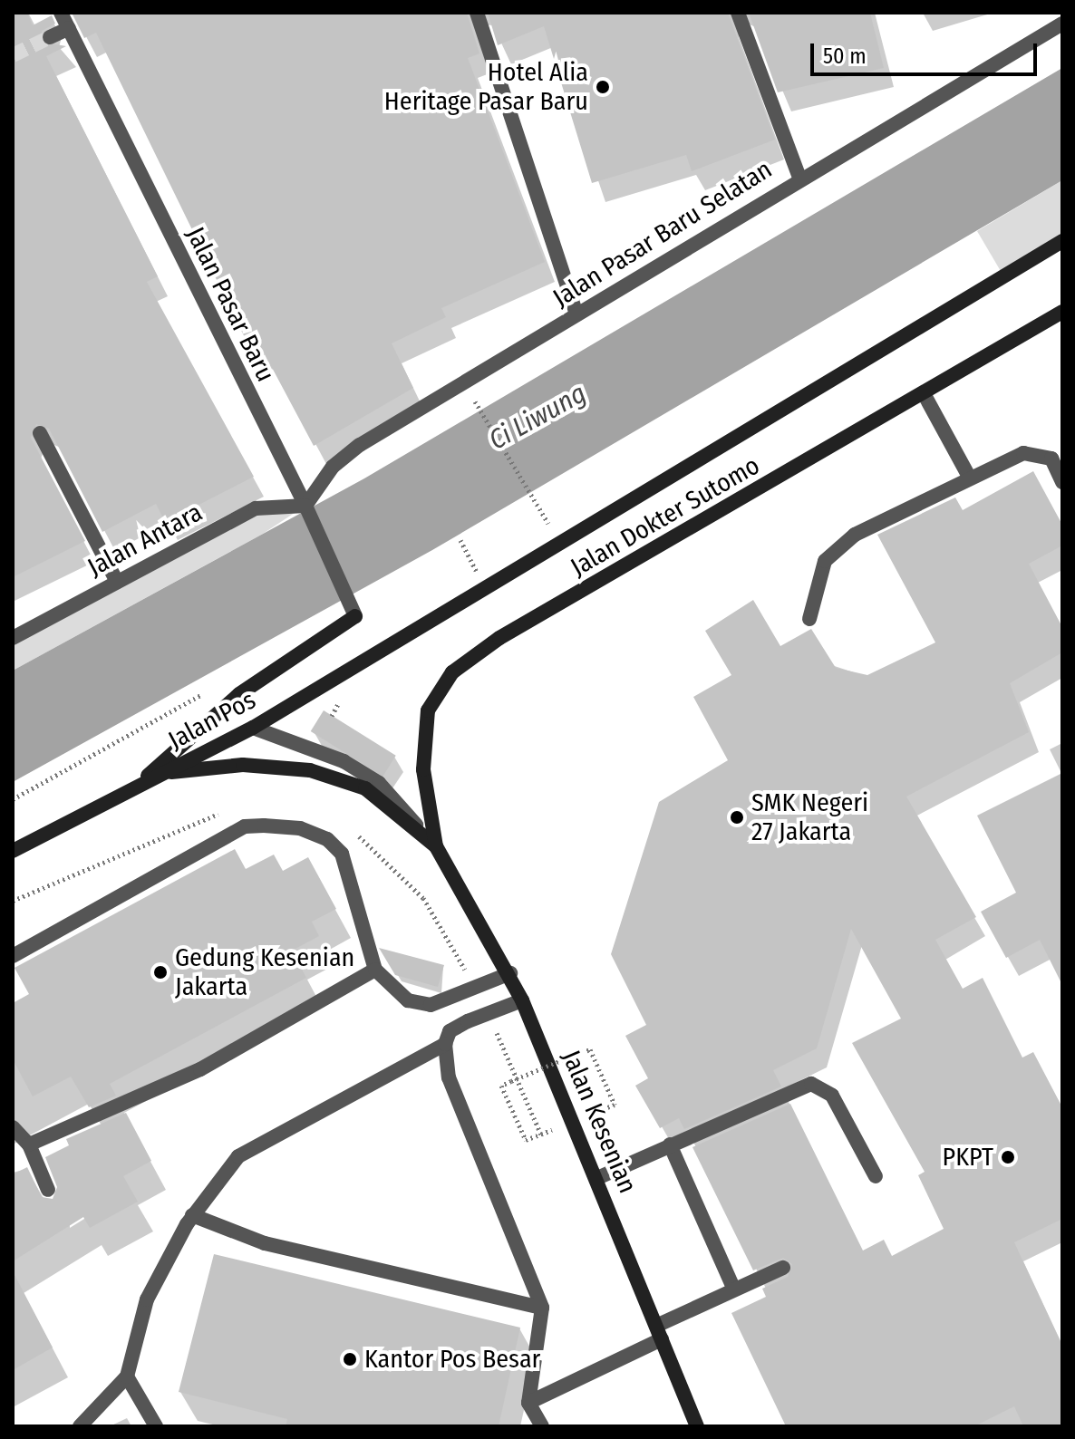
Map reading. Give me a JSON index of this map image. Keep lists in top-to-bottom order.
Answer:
{
  "streets": {
    "main road": ["Jalan Dokter Sutomo", "Jalan Pos", "Jalan Kesenian"],
    "street": ["Jalan Pasar Baru Selatan", "Jalan Pasar Baru", "Jalan Antara"]
  },
  "crossings": [
    ["Jalan Pasar Baru Selatan", "Jalan Pasar Baru"],
    ["Jalan Pasar Baru Selatan", "Jalan Antara"],
    ["Jalan Pasar Baru", "Jalan Antara"],
    ["Jalan Dokter Sutomo", "Jalan Pos"],
    ["Jalan Dokter Sutomo", "Jalan Kesenian"]
  ],
  "water": ["Ci Liwung"],
  "places": [
    "Hotel Alia Heritage Pasar Baru",
    "SMK Negeri 27 Jakarta",
    "Gedung Kesenian Jakarta",
    "PKPT",
    "Kantor Pos Besar"
  ],
  "scale_bar": "50 m"
}
